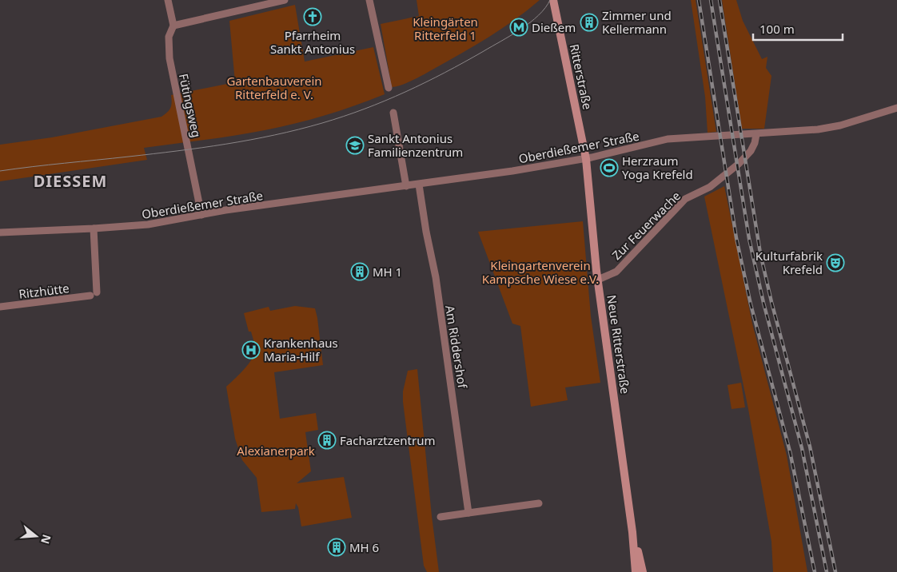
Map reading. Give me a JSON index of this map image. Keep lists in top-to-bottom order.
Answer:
{
  "streets": {
    "main road": ["Ritterstraße", "Neue Ritterstraße"],
    "street": [
      "Fütingsweg",
      "Oberdießemer Straße",
      "Zur Feuerwache",
      "Ritzhütte",
      "Am Riddershof"
    ]
  },
  "crossings": [
    ["Ritterstraße", "Oberdießemer Straße"],
    ["Ritterstraße", "Neue Ritterstraße"],
    ["Fütingsweg", "Oberdießemer Straße"],
    ["Oberdießemer Straße", "Zur Feuerwache"],
    ["Oberdießemer Straße", "Ritzhütte"],
    ["Oberdießemer Straße", "Neue Ritterstraße"],
    ["Oberdießemer Straße", "Am Riddershof"],
    ["Zur Feuerwache", "Neue Ritterstraße"]
  ],
  "districts": ["DIESSEM"],
  "parks": [
    "Kleingärten Ritterfeld 1",
    "Gartenbauverein Ritterfeld e. V.",
    "Kleingartenverein Kampsche Wiese e.V.",
    "Alexianerpark"
  ],
  "places": {
    "church": ["Pfarrheim Sankt Antonius"],
    "building": [
      "Zimmer und Kellermann",
      "MH 1",
      "Facharztzentrum",
      "MH 6"
    ],
    "metro station": ["Dießem"],
    "school or university": ["Sankt Antonius Familienzentrum"],
    "sports": ["Herzraum Yoga Krefeld"],
    "theatre": ["Kulturfabrik Krefeld"],
    "hospital": ["Krankenhaus Maria-Hilf"]
  },
  "scale_bar": "100 m",
  "north": "right"
}
